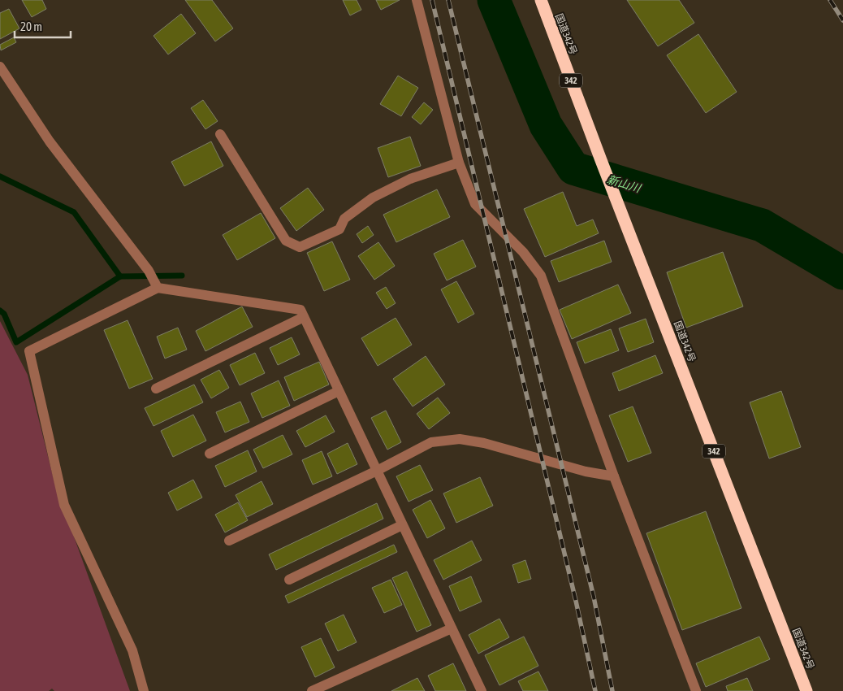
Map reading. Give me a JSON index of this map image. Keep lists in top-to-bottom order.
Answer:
{
  "streets": {
    "highway": ["国道342号", "342"]
  },
  "water": ["新山川"],
  "scale_bar": "20 m"
}
